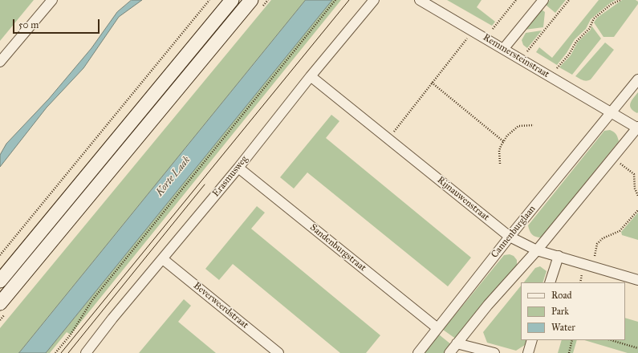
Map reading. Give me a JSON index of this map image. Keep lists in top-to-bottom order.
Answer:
{
  "streets": {
    "street": [
      "Remmersteinstraat",
      "Erasmusweg",
      "Rijnauwenstraat",
      "Cannenburglaan",
      "Sandenburgstraat",
      "Beverweerdstraat"
    ]
  },
  "crossings": [
    ["Remmersteinstraat", "Cannenburglaan"],
    ["Erasmusweg", "Rijnauwenstraat"],
    ["Erasmusweg", "Sandenburgstraat"],
    ["Erasmusweg", "Beverweerdstraat"],
    ["Rijnauwenstraat", "Cannenburglaan"],
    ["Cannenburglaan", "Sandenburgstraat"]
  ],
  "water": ["Korte Laak"],
  "legend": ["Road", "Park", "Water"],
  "scale_bar": "50 m"
}
